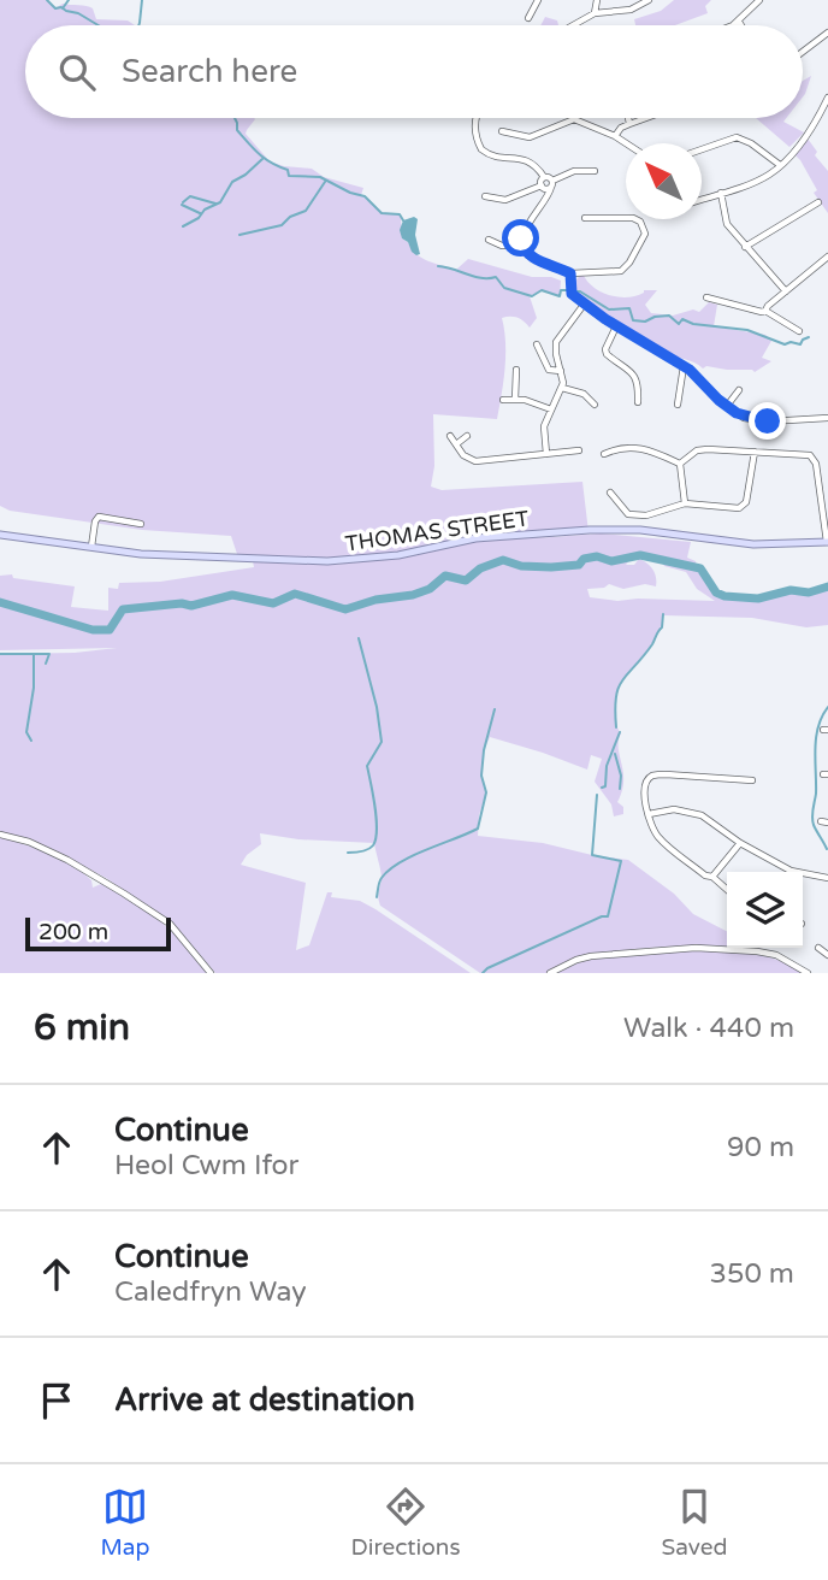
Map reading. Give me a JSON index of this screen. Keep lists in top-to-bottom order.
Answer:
{
  "streets": {
    "main road": ["THOMAS STREET"]
  },
  "scale_bar": "200 m",
  "north": "top left",
  "page": {
    "search": "Search here",
    "scale": "200 m",
    "heading": ["6 min", "Walk · 440 m"],
    "list": [
      ["Continue", "Heol Cwm Ifor", "90 m"],
      ["Continue", "Caledfryn Way", "350 m"],
      "Arrive at destination"
    ],
    "nav": ["Map", "Directions", "Saved"]
  }
}
